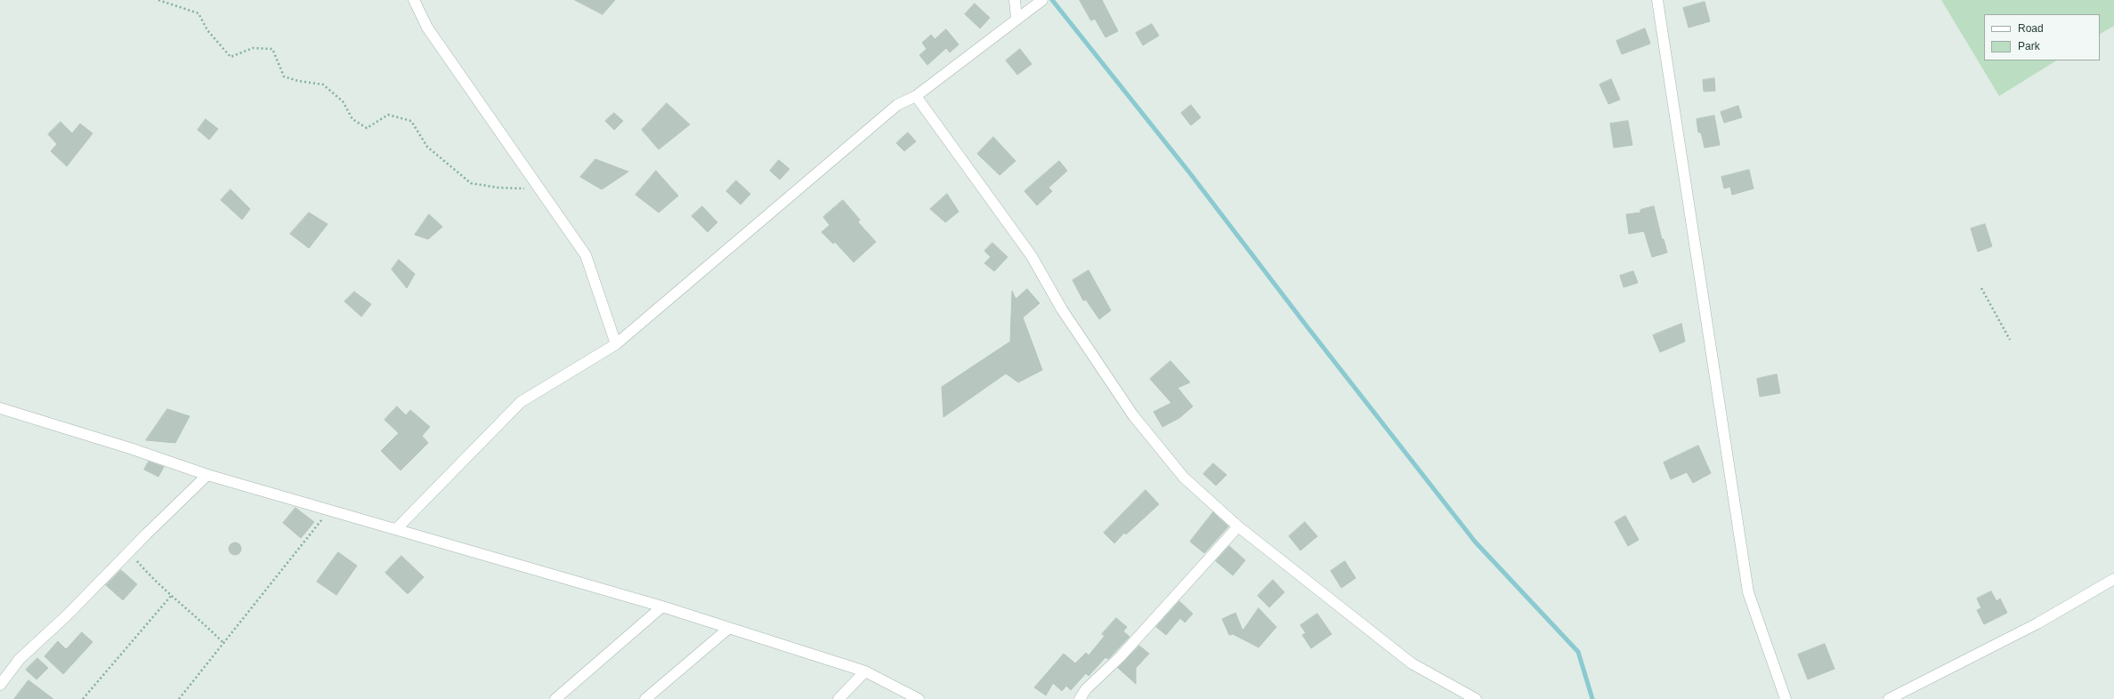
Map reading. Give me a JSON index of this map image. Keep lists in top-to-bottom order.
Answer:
{
  "legend": ["Road", "Park"]
}
